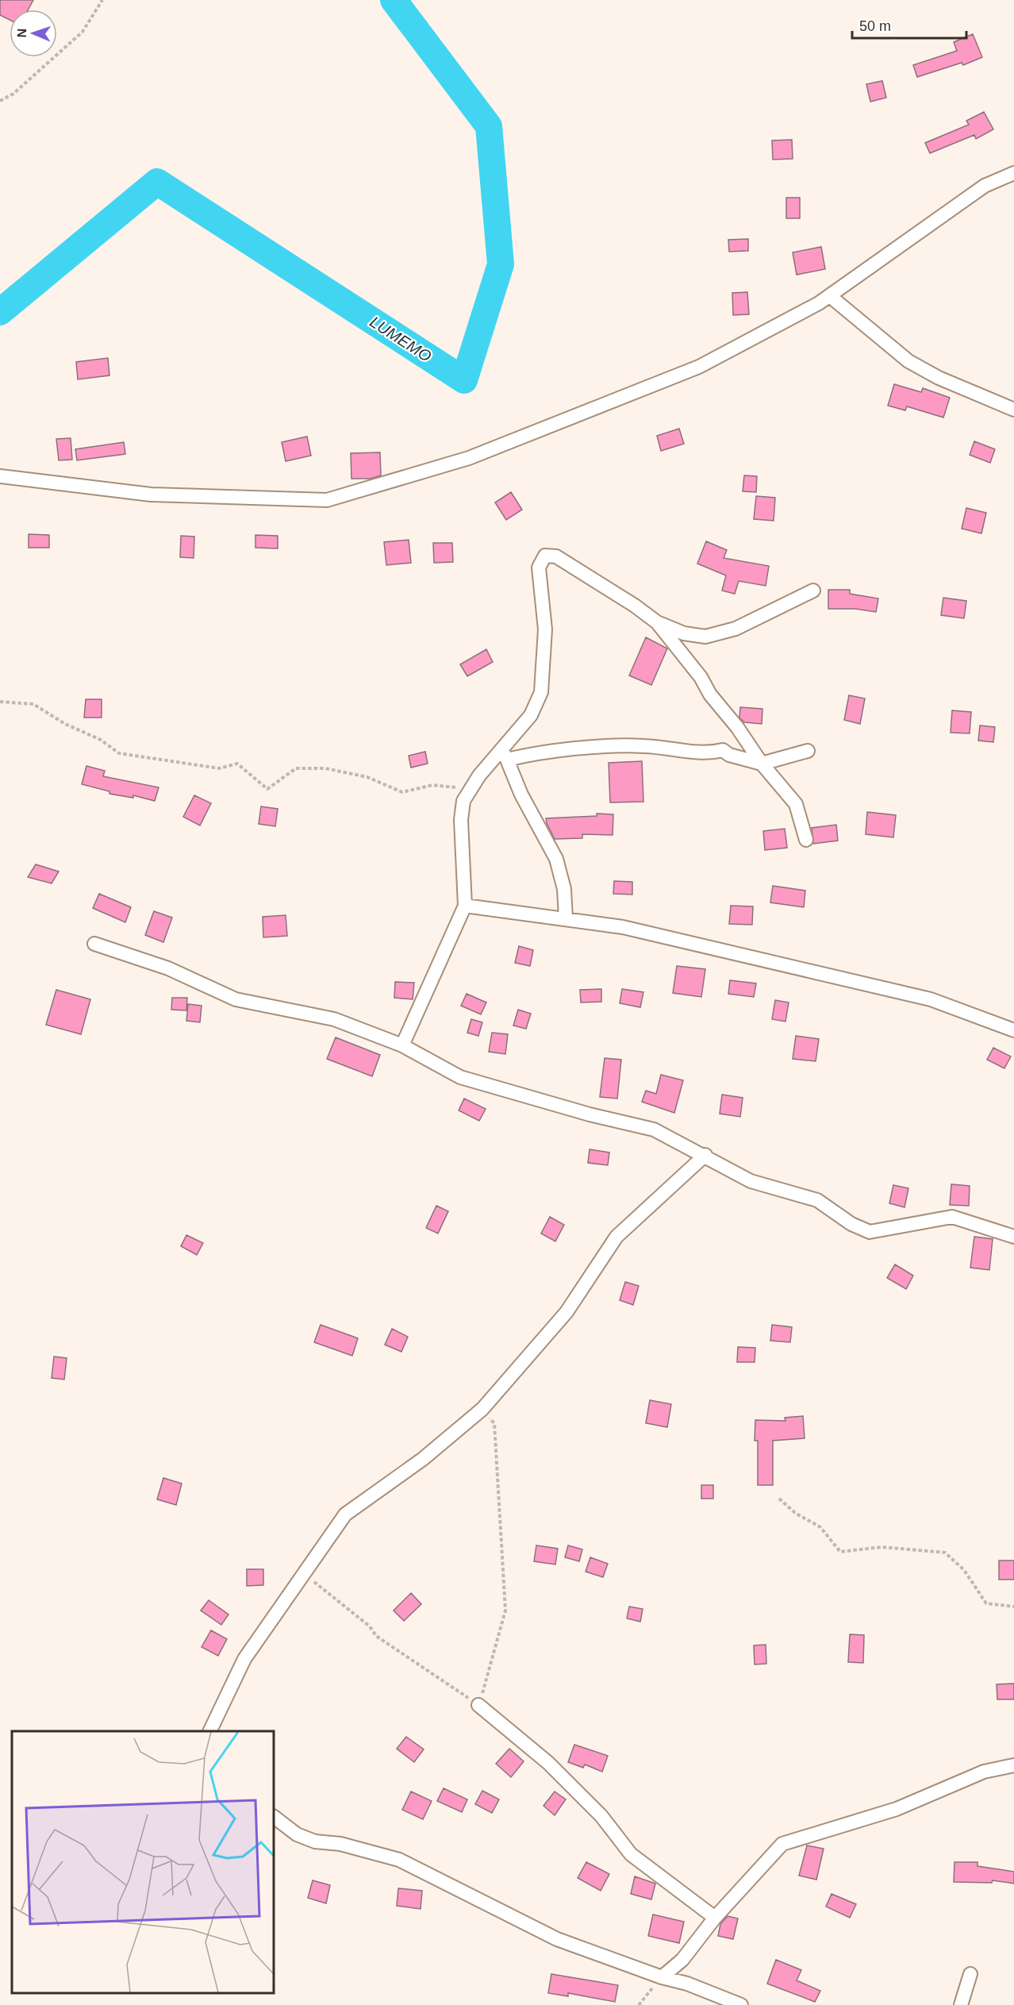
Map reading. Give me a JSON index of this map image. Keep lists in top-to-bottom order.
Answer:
{
  "water": ["LUMEMO"],
  "scale_bar": "50 m",
  "north": "left"
}
